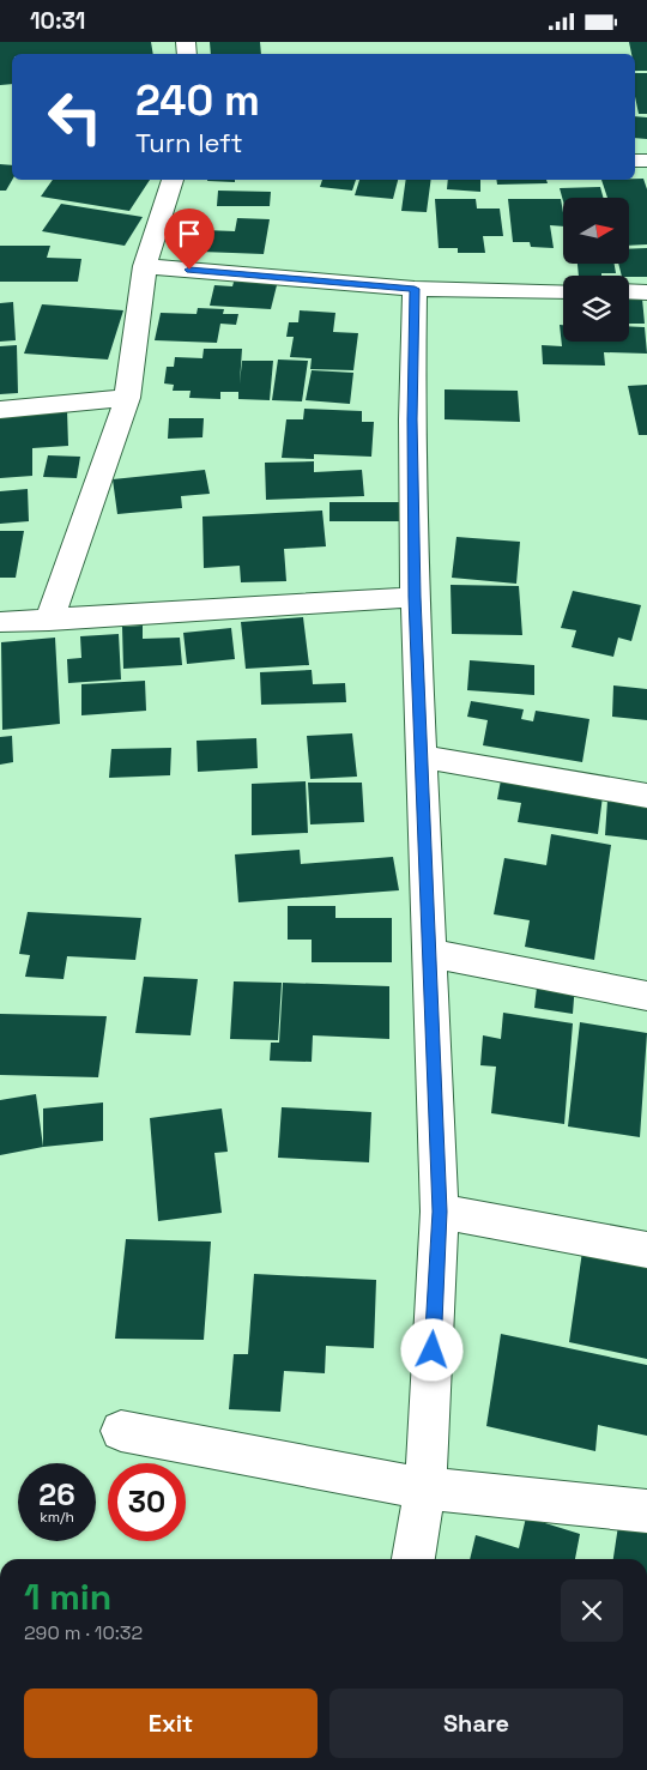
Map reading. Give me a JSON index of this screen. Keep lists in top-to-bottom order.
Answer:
{
  "north": "right",
  "page": {
    "status": "10:31",
    "turn": ["240 m", "Turn left"],
    "speed": "26 km/h",
    "limit": "30",
    "heading": ["1 min", "290 m · 10:32"],
    "buttons": ["Exit", "Share"]
  }
}
